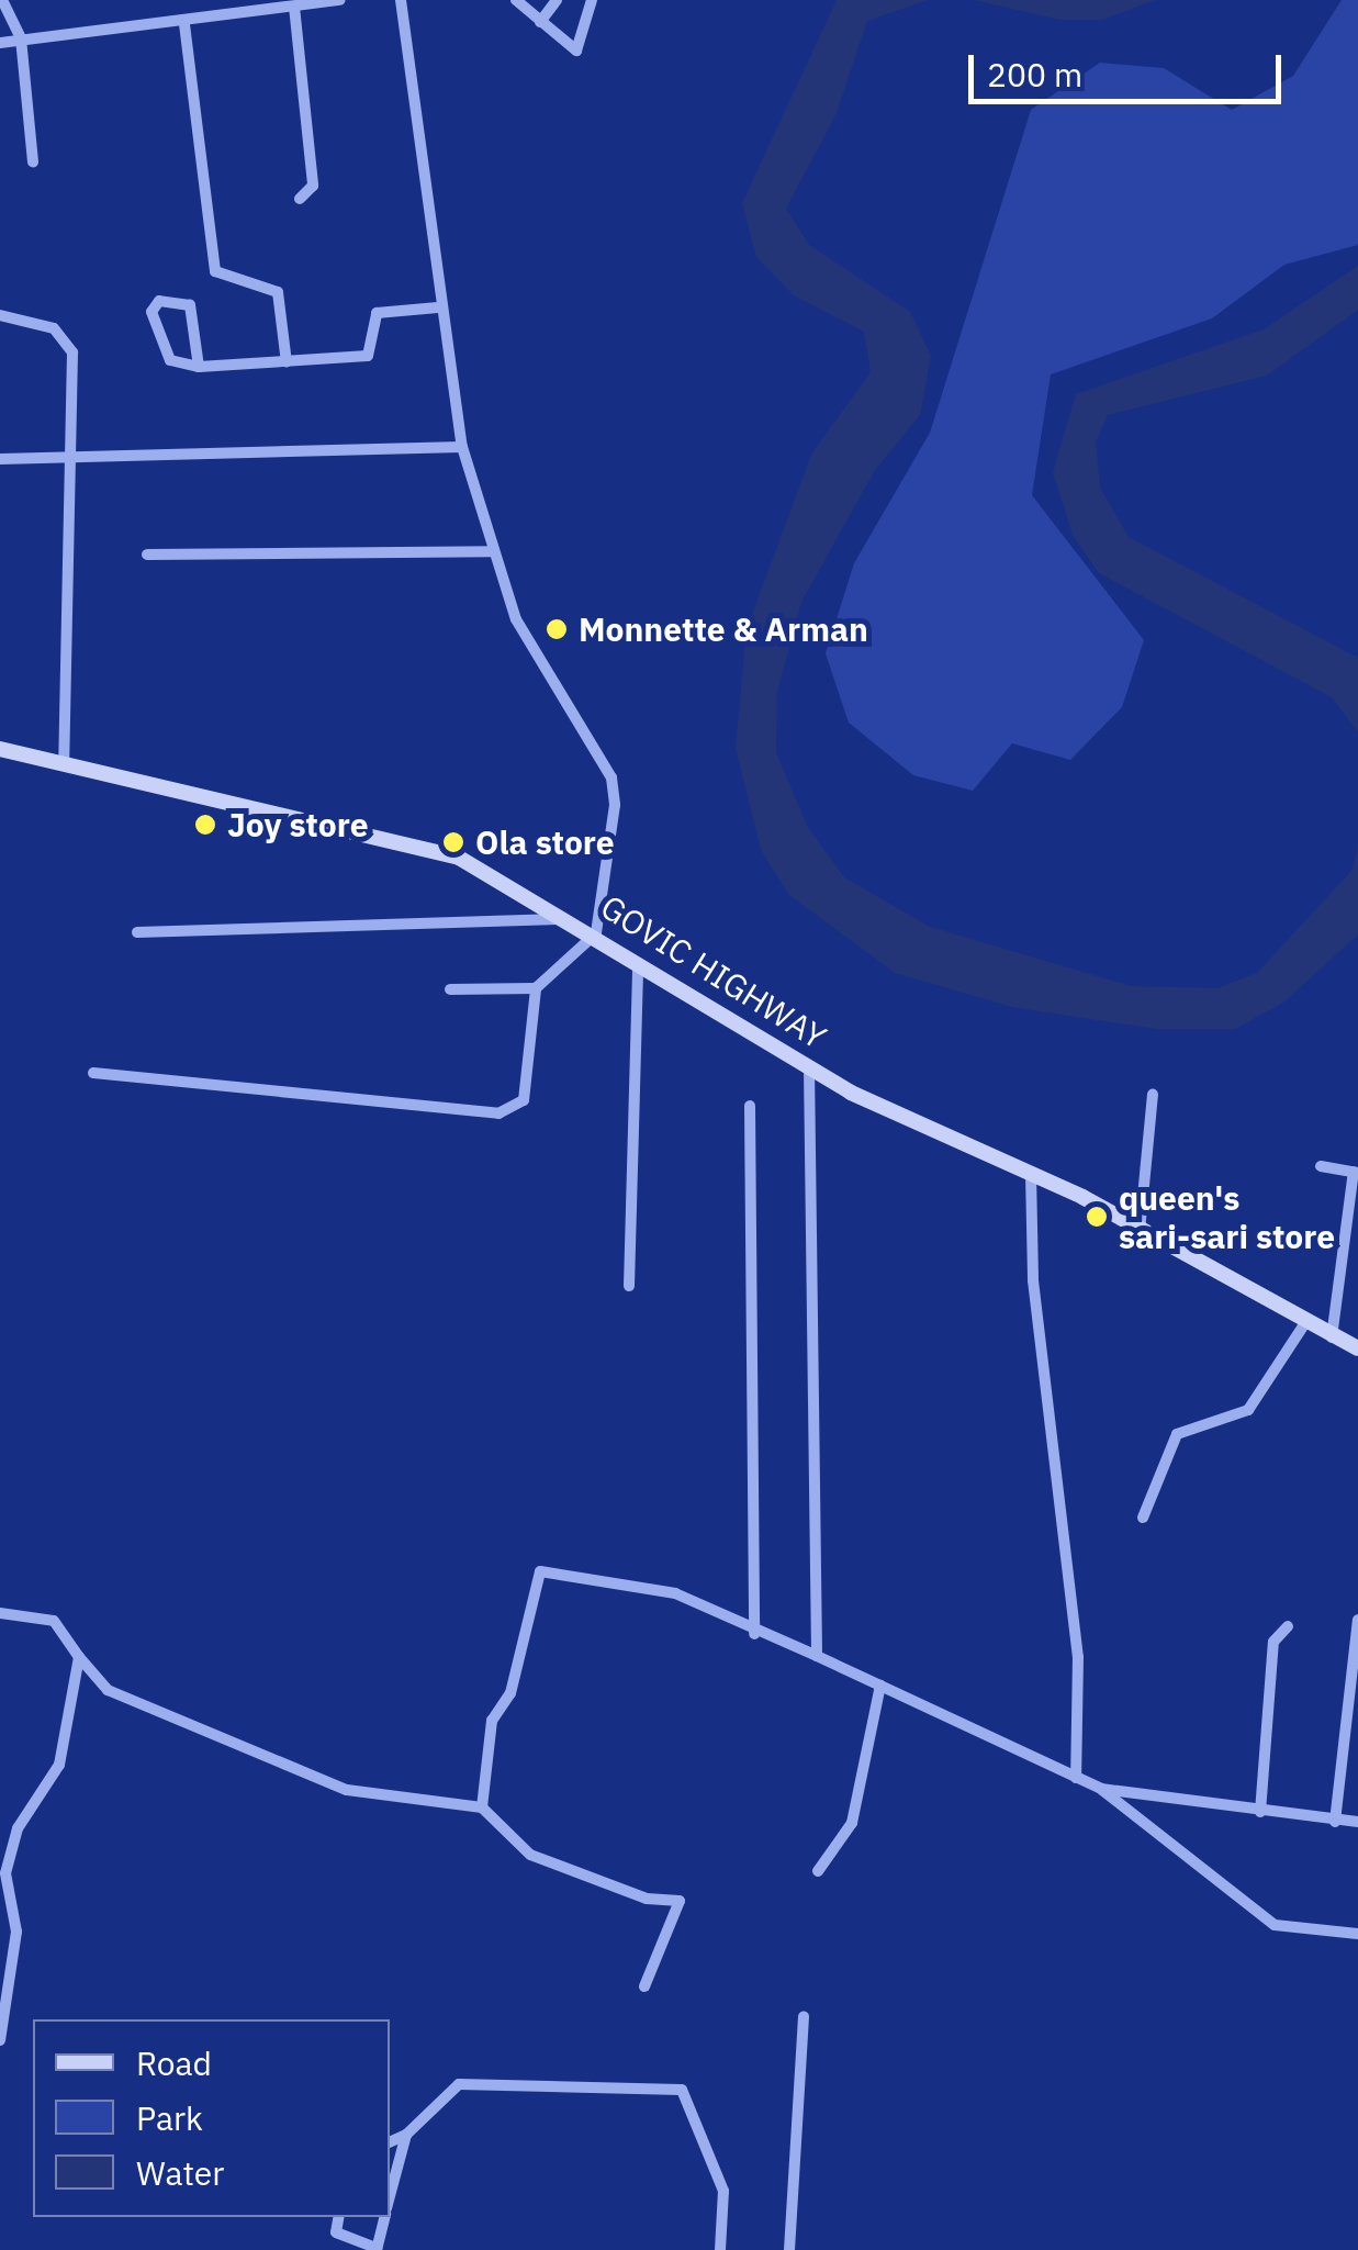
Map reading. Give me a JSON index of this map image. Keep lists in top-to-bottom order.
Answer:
{
  "streets": {
    "main road": ["GOVIC HIGHWAY"]
  },
  "places": [
    "Monnette & Arman",
    "Joy store",
    "Ola store",
    "queen's sari-sari store"
  ],
  "legend": ["Road", "Park", "Water"],
  "scale_bar": "200 m"
}
